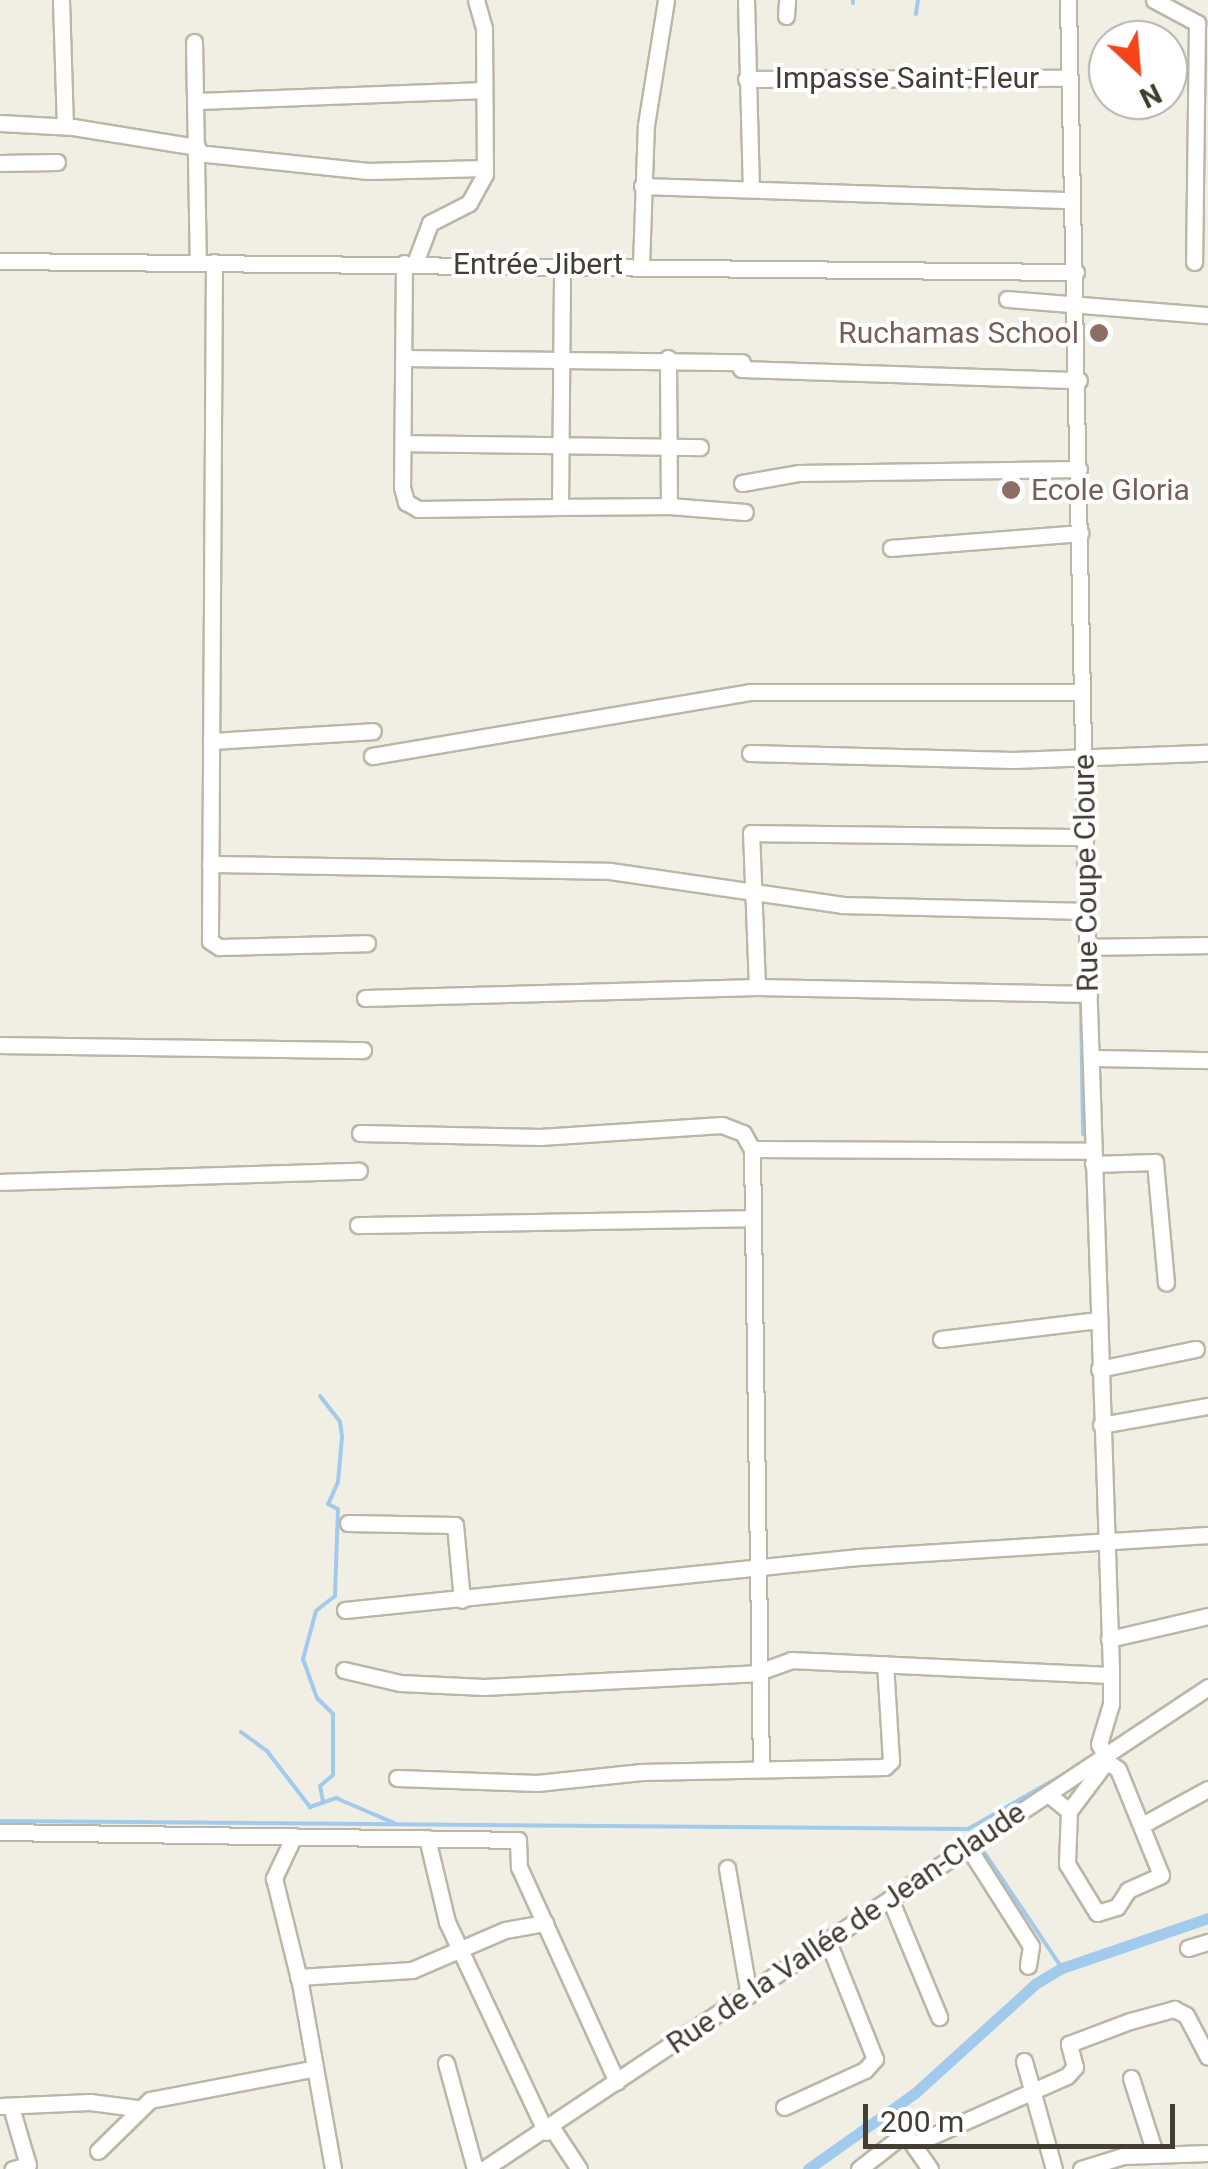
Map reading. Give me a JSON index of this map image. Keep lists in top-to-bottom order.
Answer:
{
  "streets": {
    "street": [
      "Impasse Saint-Fleur",
      "Entrée Jibert",
      "Rue Coupe Cloure",
      "Rue de la Vallée de Jean-Claude"
    ]
  },
  "crossings": [
    ["Impasse Saint-Fleur", "Rue Coupe Cloure"],
    ["Entrée Jibert", "Rue Coupe Cloure"],
    ["Rue Coupe Cloure", "Rue de la Vallée de Jean-Claude"]
  ],
  "places": ["Ruchamas School", "Ecole Gloria"],
  "scale_bar": "200 m",
  "north": "bottom right"
}
